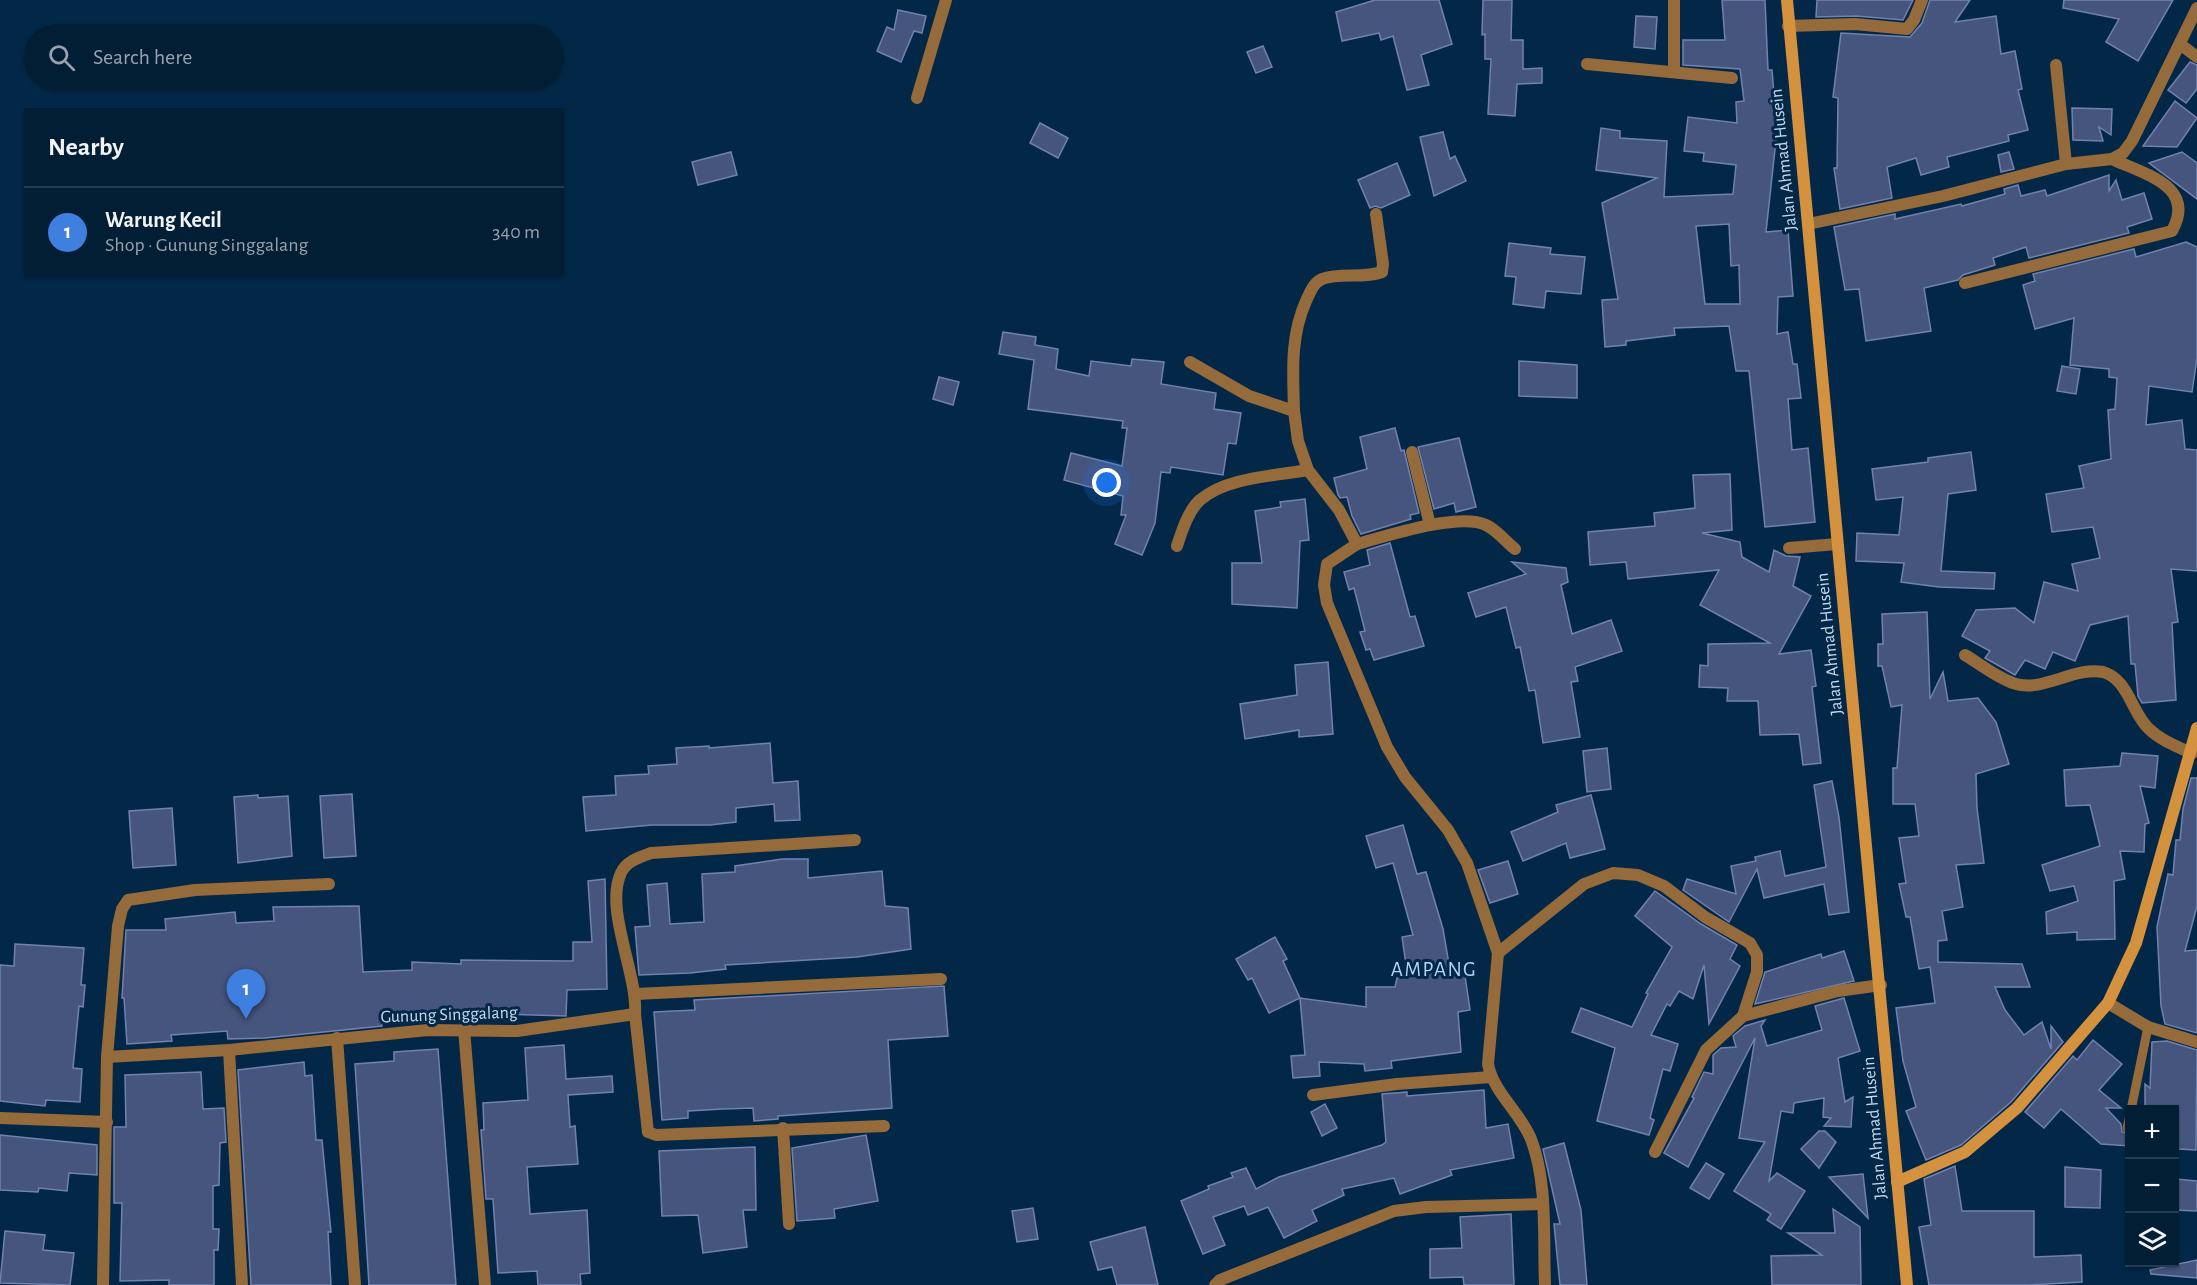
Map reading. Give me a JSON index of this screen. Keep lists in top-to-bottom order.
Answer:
{
  "streets": {
    "main road": ["Jalan Ahmad Husein"],
    "street": ["Gunung Singgalang"]
  },
  "districts": ["AMPANG"],
  "page": {
    "search": "Search here",
    "heading": "Nearby",
    "list": [
      {
        "mark": "1",
        "name": "Warung Kecil",
        "note": "Shop · Gunung Singgalang",
        "value": "340 m"
      }
    ],
    "pins": "1",
    "map_buttons": ["+", "−"]
  }
}
